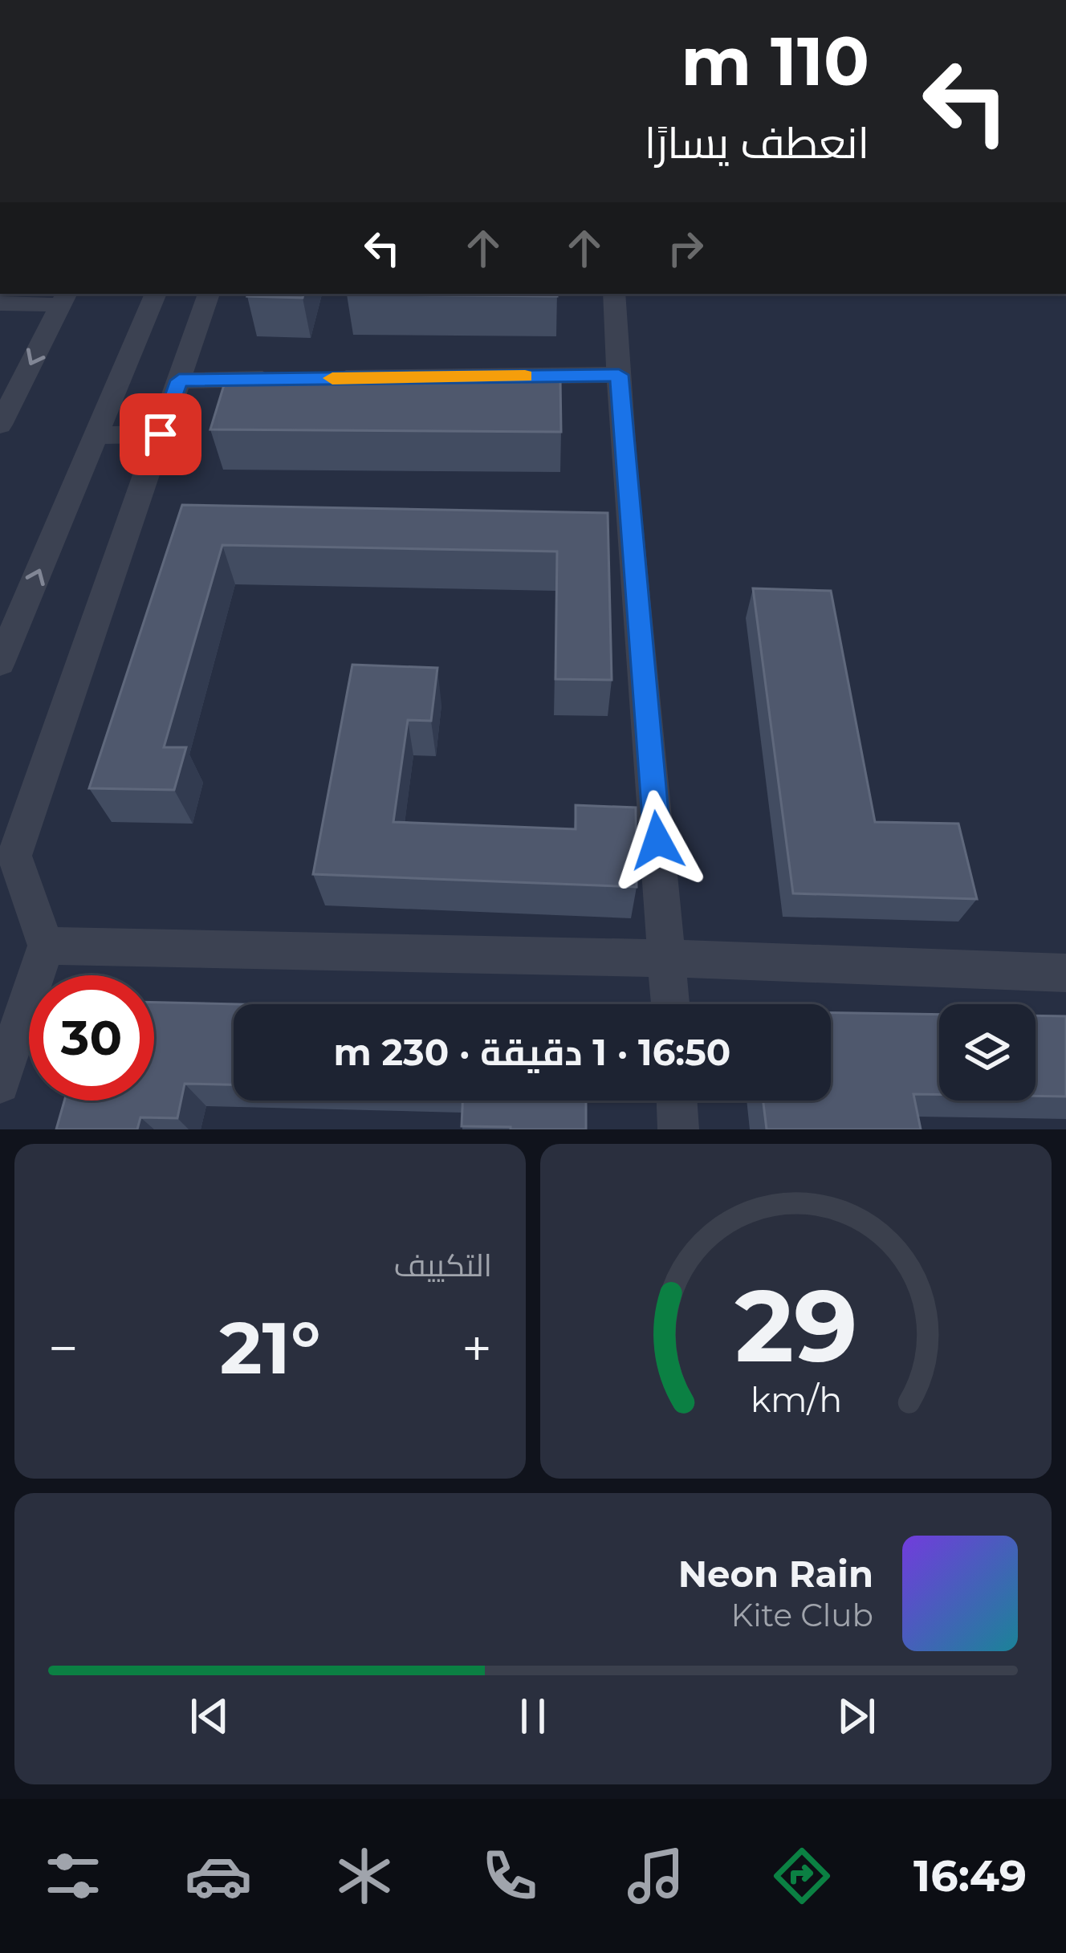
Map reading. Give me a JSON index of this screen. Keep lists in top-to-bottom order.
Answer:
{
  "page": {
    "turn": ["110 m", "انعطف يسارًا"],
    "limit": "30",
    "trip": "16:50 · 1 دقيقة · 230 m",
    "tile": "التكييف",
    "heat": ["−", "21°", "+"],
    "song": ["Neon Rain", "Kite Club"],
    "tabs": "16:49",
    "gauge": ["29", "km/h"]
  }
}
